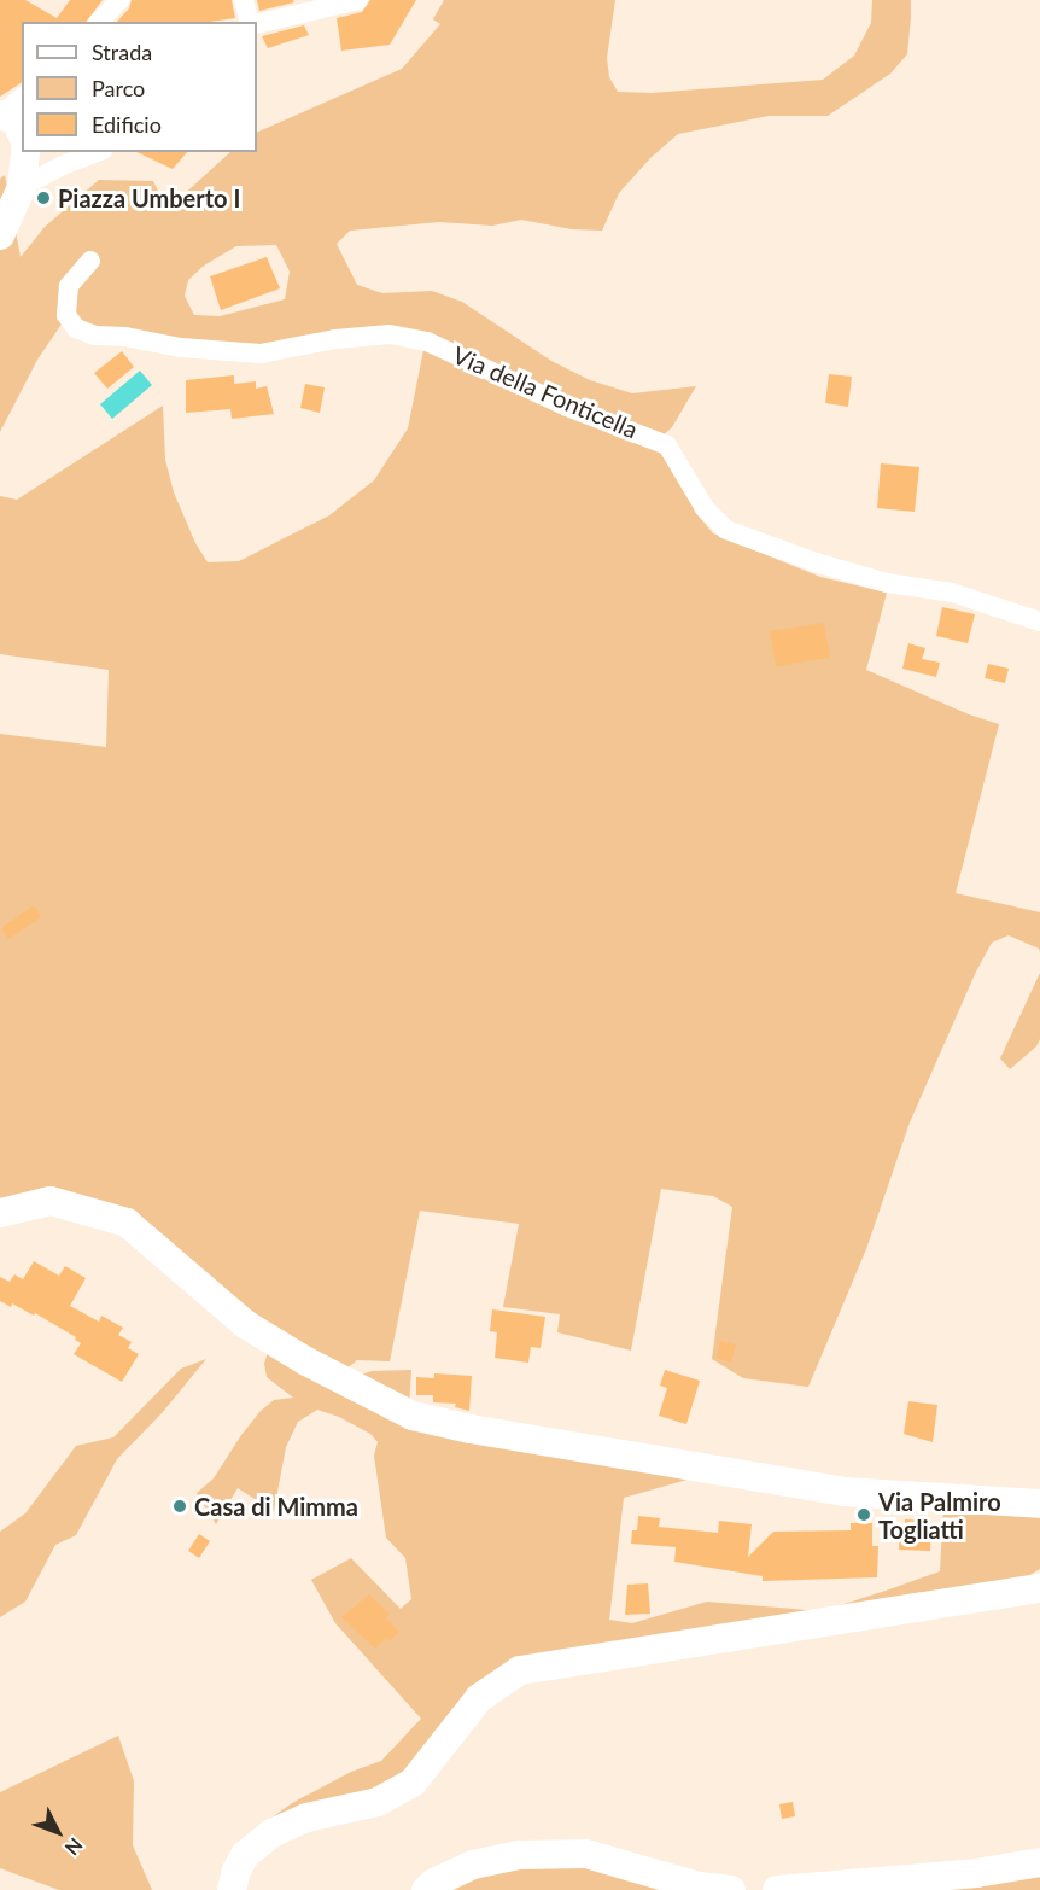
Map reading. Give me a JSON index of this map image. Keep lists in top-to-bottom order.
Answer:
{
  "streets": {
    "street": ["Via della Fonticella"]
  },
  "places": ["Piazza Umberto I", "Casa di Mimma", "Via Palmiro Togliatti"],
  "legend": ["Strada", "Parco", "Edificio"],
  "north": "bottom right"
}
